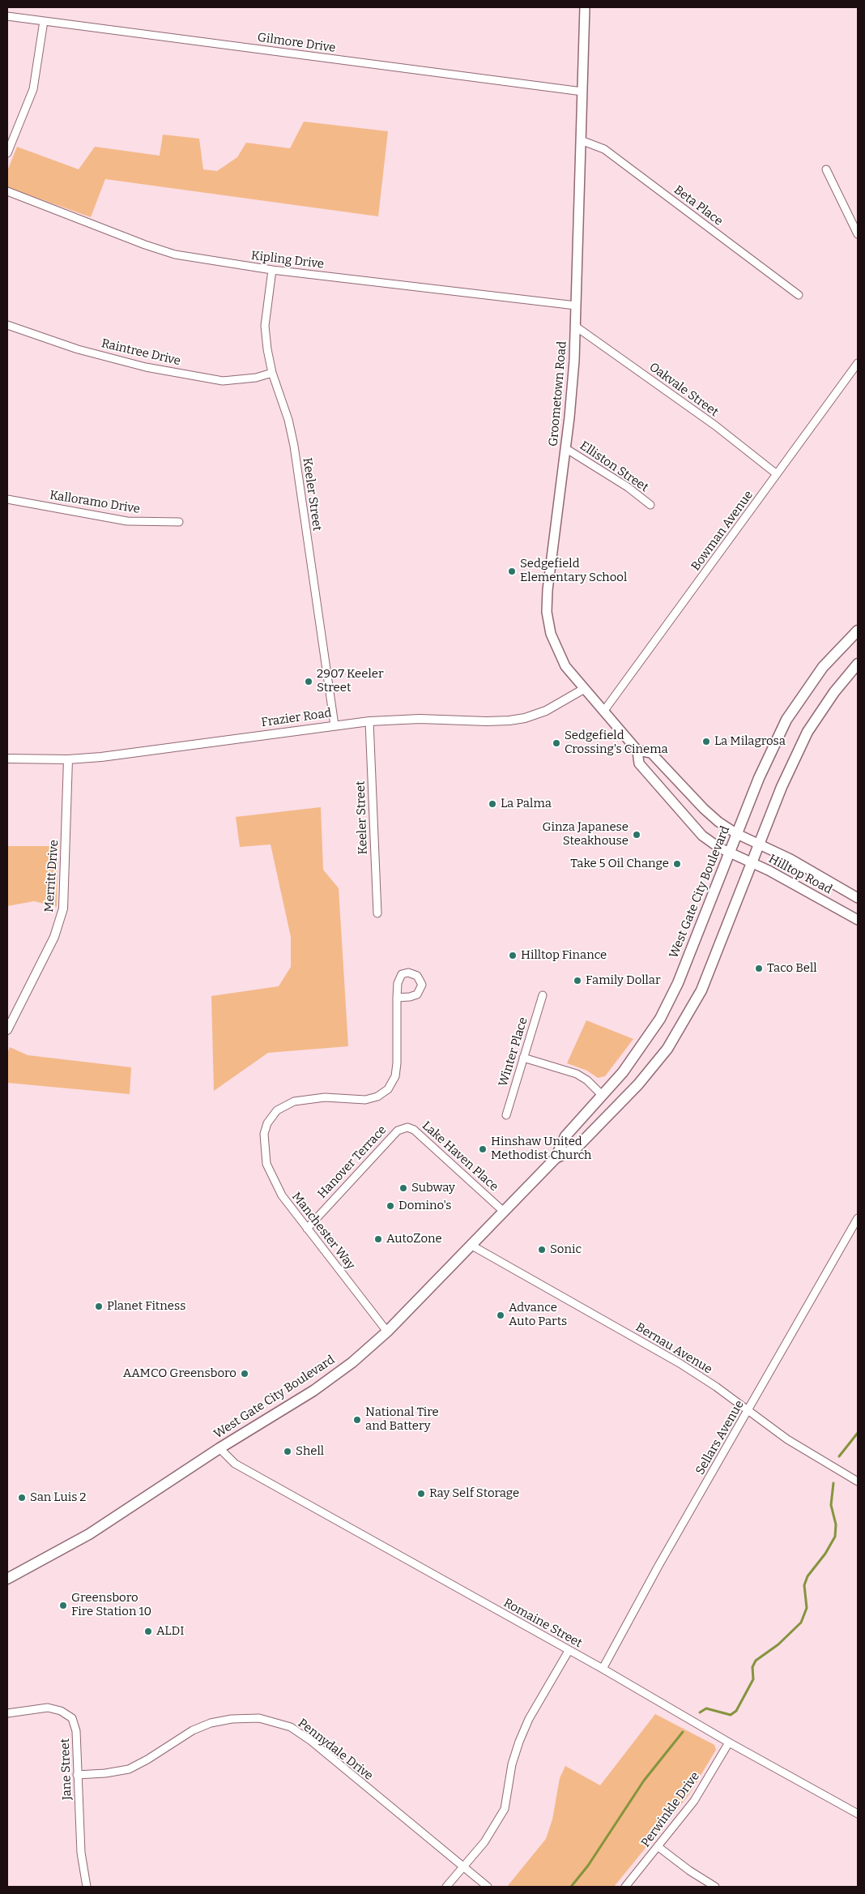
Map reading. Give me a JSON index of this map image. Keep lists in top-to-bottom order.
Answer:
{
  "streets": {
    "main road": ["Groometown Road", "Hilltop Road", "West Gate City Boulevard"],
    "street": [
      "Gilmore Drive",
      "Beta Place",
      "Kipling Drive",
      "Raintree Drive",
      "Oakvale Street",
      "Elliston Street",
      "Keeler Street",
      "Kalloramo Drive",
      "Bowman Avenue",
      "Frazier Road",
      "Merritt Drive",
      "Winter Place",
      "Lake Haven Place",
      "Hanover Terrace",
      "Manchester Way",
      "Bernau Avenue",
      "Sellars Avenue",
      "Romaine Street",
      "Pennydale Drive",
      "Jane Street",
      "Perwinkle Drive"
    ]
  },
  "crossings": [
    ["Gilmore Drive", "Groometown Road"],
    ["Beta Place", "Groometown Road"],
    ["Kipling Drive", "Groometown Road"],
    ["Kipling Drive", "Keeler Street"],
    ["Raintree Drive", "Keeler Street"],
    ["Oakvale Street", "Groometown Road"],
    ["Oakvale Street", "Bowman Avenue"],
    ["Groometown Road", "Elliston Street"],
    ["Groometown Road", "Bowman Avenue"],
    ["Groometown Road", "Frazier Road"],
    ["Groometown Road", "Hilltop Road"],
    ["Groometown Road", "West Gate City Boulevard"],
    ["Keeler Street", "Frazier Road"],
    ["Frazier Road", "Merritt Drive"],
    ["Hilltop Road", "West Gate City Boulevard"],
    ["West Gate City Boulevard", "Lake Haven Place"],
    ["West Gate City Boulevard", "Manchester Way"],
    ["West Gate City Boulevard", "Bernau Avenue"],
    ["West Gate City Boulevard", "Romaine Street"],
    ["Lake Haven Place", "Hanover Terrace"],
    ["Hanover Terrace", "Manchester Way"],
    ["Bernau Avenue", "Sellars Avenue"],
    ["Sellars Avenue", "Romaine Street"],
    ["Romaine Street", "Perwinkle Drive"],
    ["Pennydale Drive", "Jane Street"]
  ],
  "places": [
    "Sedgefield Elementary School",
    "2907 Keeler Street",
    "La Milagrosa",
    "Sedgefield Crossing's Cinema",
    "La Palma",
    "Ginza Japanese Steakhouse",
    "Take 5 Oil Change",
    "Hilltop Finance",
    "Taco Bell",
    "Family Dollar",
    "Hinshaw United Methodist Church",
    "Subway",
    "Domino's",
    "AutoZone",
    "Sonic",
    "Planet Fitness",
    "Advance Auto Parts",
    "AAMCO Greensboro",
    "National Tire and Battery",
    "Shell",
    "Ray Self Storage",
    "San Luis 2",
    "Greensboro Fire Station 10",
    "ALDI"
  ]
}
